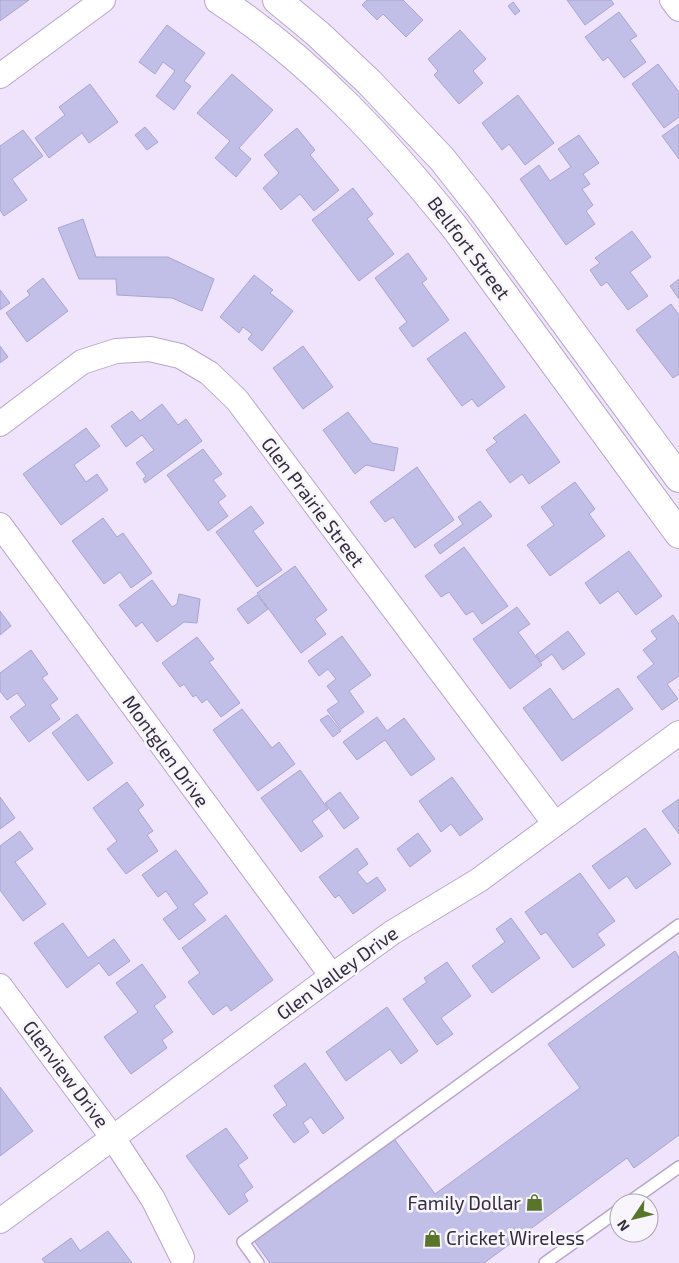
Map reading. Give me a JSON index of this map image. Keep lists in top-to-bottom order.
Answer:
{
  "streets": {
    "main road": ["Bellfort Street"],
    "street": [
      "Glen Prairie Street",
      "Montglen Drive",
      "Glen Valley Drive",
      "Glenview Drive"
    ]
  },
  "crossings": [
    ["Glen Prairie Street", "Glen Valley Drive"],
    ["Montglen Drive", "Glen Valley Drive"],
    ["Glen Valley Drive", "Glenview Drive"]
  ],
  "places": {
    "shop": ["Family Dollar", "Cricket Wireless"]
  },
  "north": "bottom left"
}
